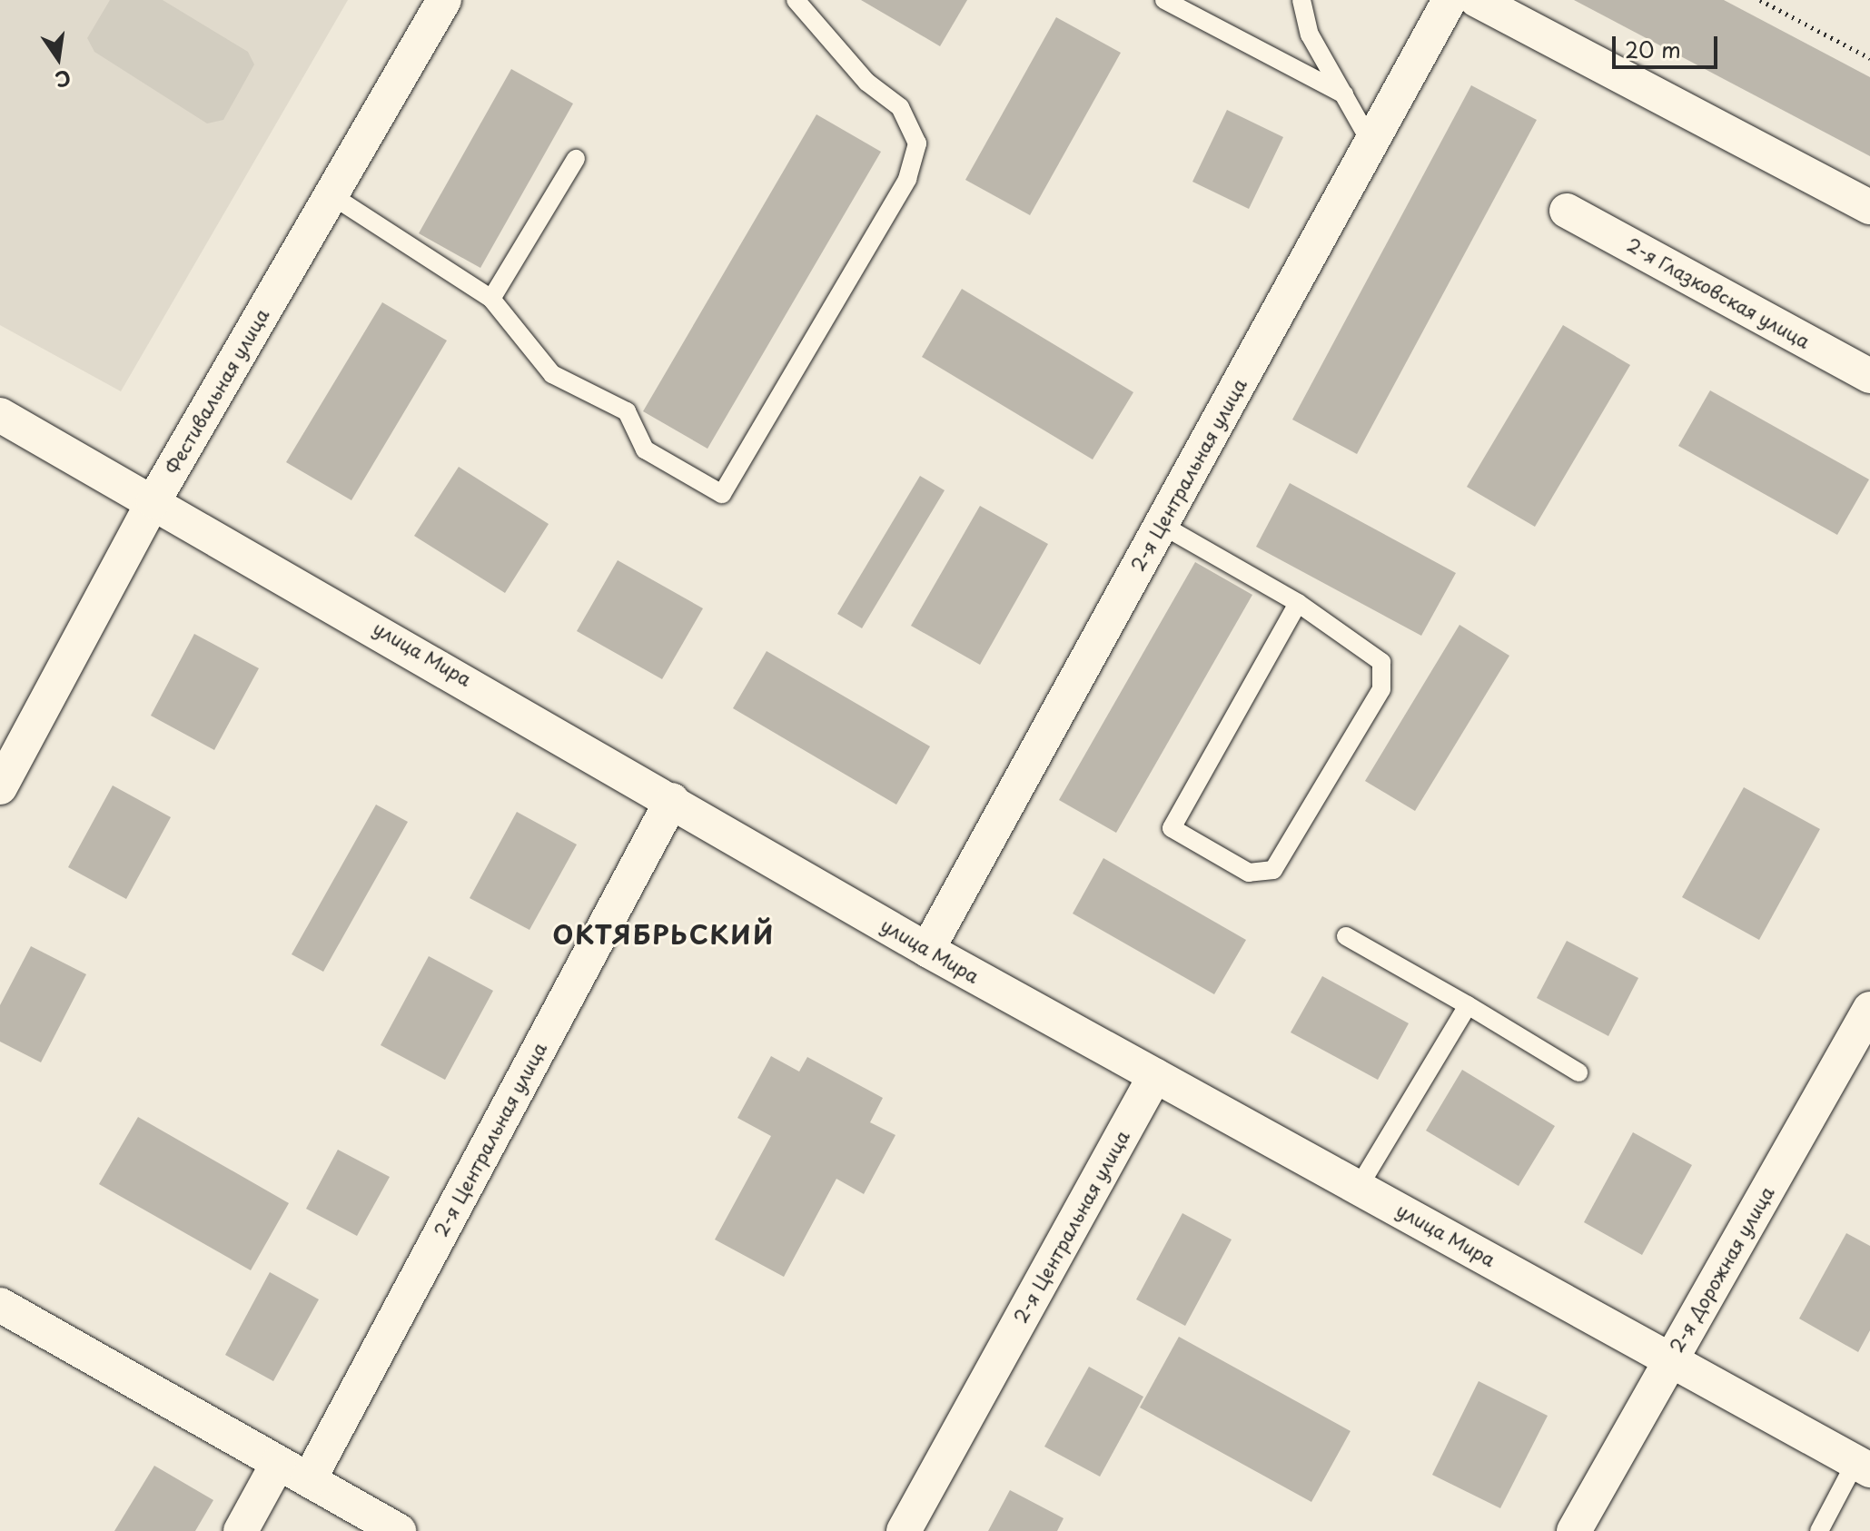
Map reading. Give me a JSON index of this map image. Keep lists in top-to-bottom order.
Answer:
{
  "streets": {
    "street": [
      "2-я Глазковская улица",
      "Фестивальная улица",
      "2-я Центральная улица",
      "улица Мира",
      "2-я Дорожная улица"
    ]
  },
  "crossings": [
    ["Фестивальная улица", "улица Мира"],
    ["2-я Центральная улица", "улица Мира"],
    ["улица Мира", "2-я Дорожная улица"]
  ],
  "districts": ["ОКТЯБРЬСКИЙ"],
  "scale_bar": "20 m",
  "north": "bottom"
}
